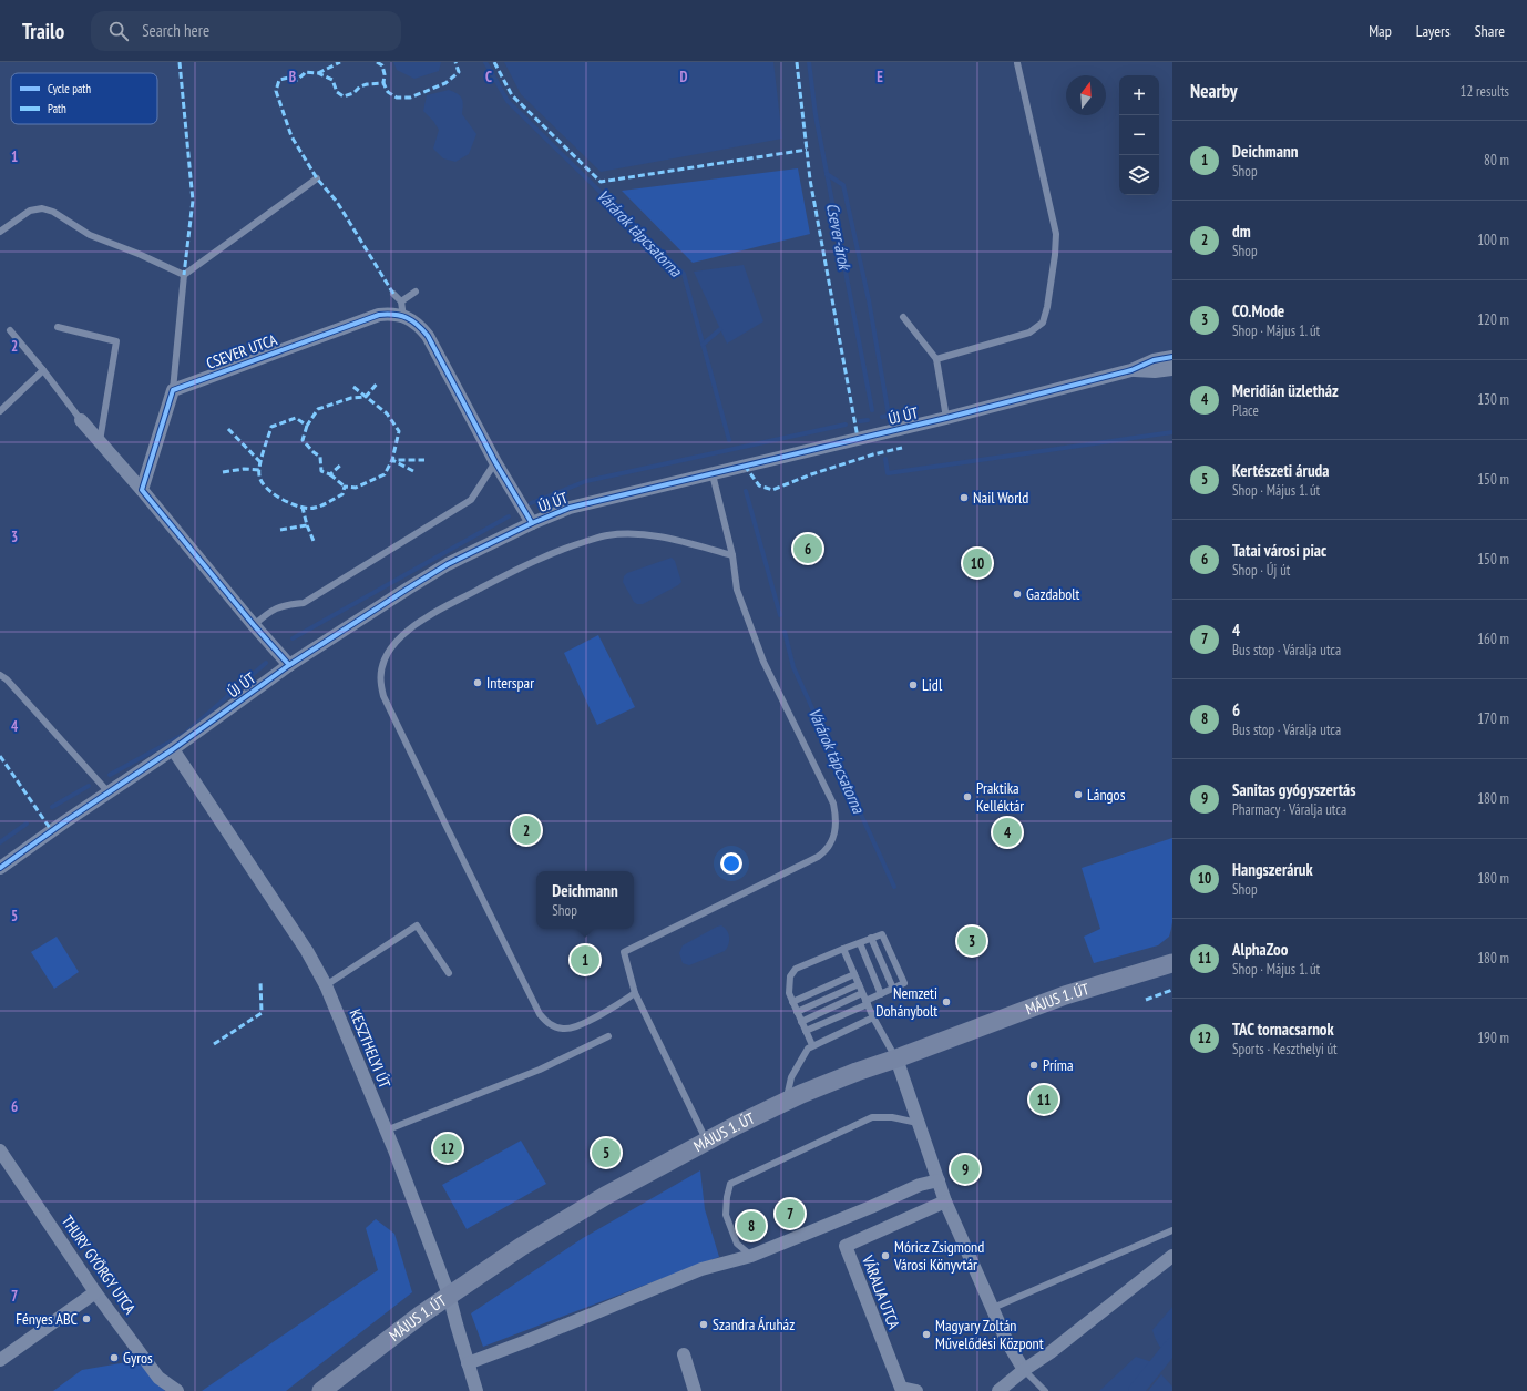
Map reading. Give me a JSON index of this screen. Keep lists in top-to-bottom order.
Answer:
{
  "streets": {
    "main road": ["MÁJUS 1. ÚT"],
    "street": [
      "CSEVER UTCA",
      "ÚJ ÚT",
      "KESZTHELYI ÚT",
      "THURY GYÖRGY UTCA",
      "VÁRALJA UTCA"
    ]
  },
  "crossings": [
    ["CSEVER UTCA", "ÚJ ÚT"],
    ["ÚJ ÚT", "KESZTHELYI ÚT"],
    ["MÁJUS 1. ÚT", "KESZTHELYI ÚT"]
  ],
  "water": ["Várárok tápcsatorna", "Csever-árok"],
  "places": [
    "Nail World",
    "Gazdabolt",
    "Interspar",
    "Lidl",
    "Lángos",
    "Praktika Kelléktár",
    "Nemzeti Dohánybolt",
    "Príma",
    "Móricz Zsigmond Városi Könyvtár",
    "Fényes ABC",
    "Szandra Áruház",
    "Magyary Zoltán Művelődési Központ",
    "Gyros"
  ],
  "legend": ["Cycle path", "Path"],
  "north": "top",
  "page": {
    "header": "Trailo",
    "search": "Search here",
    "nav": ["Map", "Layers", "Share"],
    "heading": ["Nearby", "12 results"],
    "map_buttons": ["+", "−"],
    "list": [
      {
        "mark": "1",
        "name": "Deichmann",
        "note": "Shop",
        "value": "80 m"
      },
      {
        "mark": "2",
        "name": "dm",
        "note": "Shop",
        "value": "100 m"
      },
      {
        "mark": "3",
        "name": "CO.Mode",
        "note": "Shop · Május 1. út",
        "value": "120 m"
      },
      {
        "mark": "4",
        "name": "Meridián üzletház",
        "note": "Place",
        "value": "130 m"
      },
      {
        "mark": "5",
        "name": "Kertészeti áruda",
        "note": "Shop · Május 1. út",
        "value": "150 m"
      },
      {
        "mark": "6",
        "name": "Tatai városi piac",
        "note": "Shop · Új út",
        "value": "150 m"
      },
      {
        "mark": "7",
        "name": "4",
        "note": "Bus stop · Váralja utca",
        "value": "160 m"
      },
      {
        "mark": "8",
        "name": "6",
        "note": "Bus stop · Váralja utca",
        "value": "170 m"
      },
      {
        "mark": "9",
        "name": "Sanitas gyógyszertás",
        "note": "Pharmacy · Váralja utca",
        "value": "180 m"
      },
      {
        "mark": "10",
        "name": "Hangszeráruk",
        "note": "Shop",
        "value": "180 m"
      },
      {
        "mark": "11",
        "name": "AlphaZoo",
        "note": "Shop · Május 1. út",
        "value": "180 m"
      },
      {
        "mark": "12",
        "name": "TAC tornacsarnok",
        "note": "Sports · Keszthelyi út",
        "value": "190 m"
      }
    ],
    "pins": [
      "6",
      "10",
      "2",
      "4",
      "3",
      "1",
      "11",
      "12",
      "5",
      "9",
      "7",
      "8"
    ],
    "popup": ["Deichmann", "Shop"]
  },
  "grid": {
    "columns": [
      "B",
      "C",
      "D",
      "E"
    ],
    "rows": [
      "1",
      "2",
      "3",
      "4",
      "5",
      "6",
      "7"
    ]
  }
}
